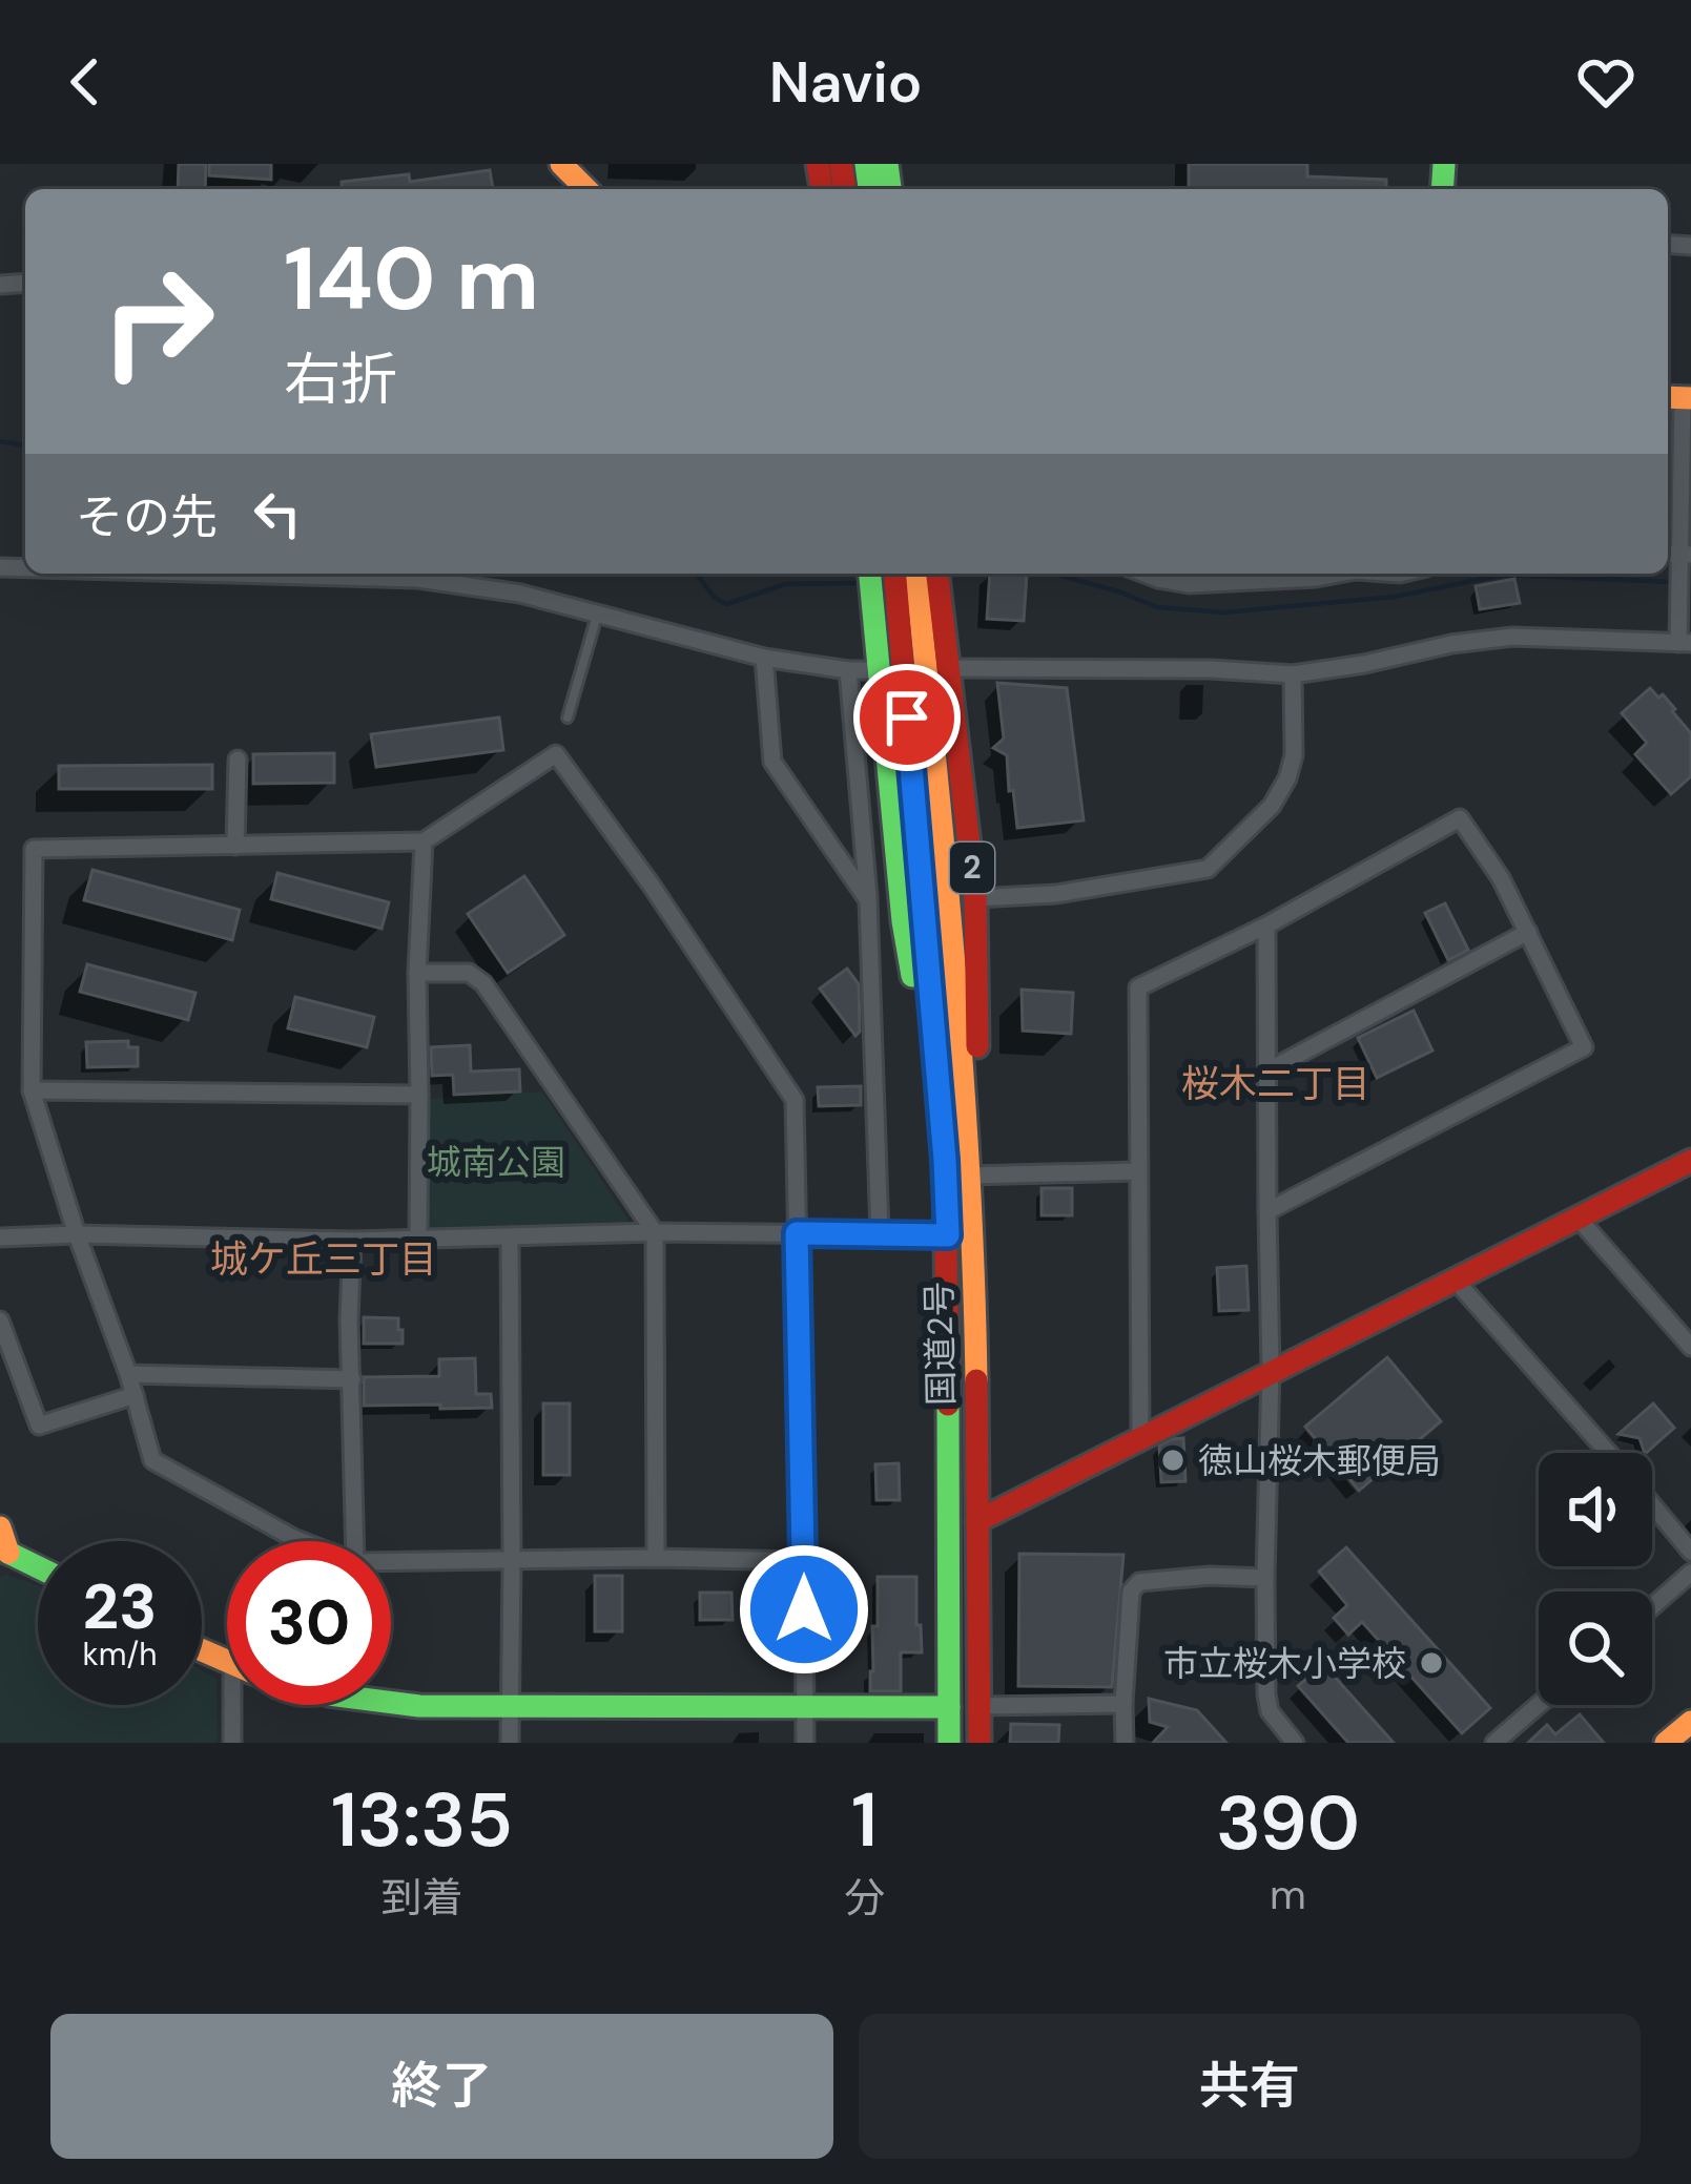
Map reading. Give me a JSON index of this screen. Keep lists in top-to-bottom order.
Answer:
{
  "streets": {
    "main road": ["2", "国道2号"]
  },
  "crossings": [
    ["2", "国道2号"]
  ],
  "districts": ["桜木二丁目", "城ケ丘三丁目"],
  "parks": ["城南公園"],
  "places": ["徳山桜木郵便局", "市立桜木小学校"],
  "page": {
    "header": "Navio",
    "turn": ["140 m", "右折"],
    "then": "その先",
    "speed": "23 km/h",
    "limit": "30",
    "eta": [
      "13:35",
      "到着",
      "1",
      "分",
      "390",
      "m"
    ],
    "buttons": ["終了", "共有"]
  }
}
